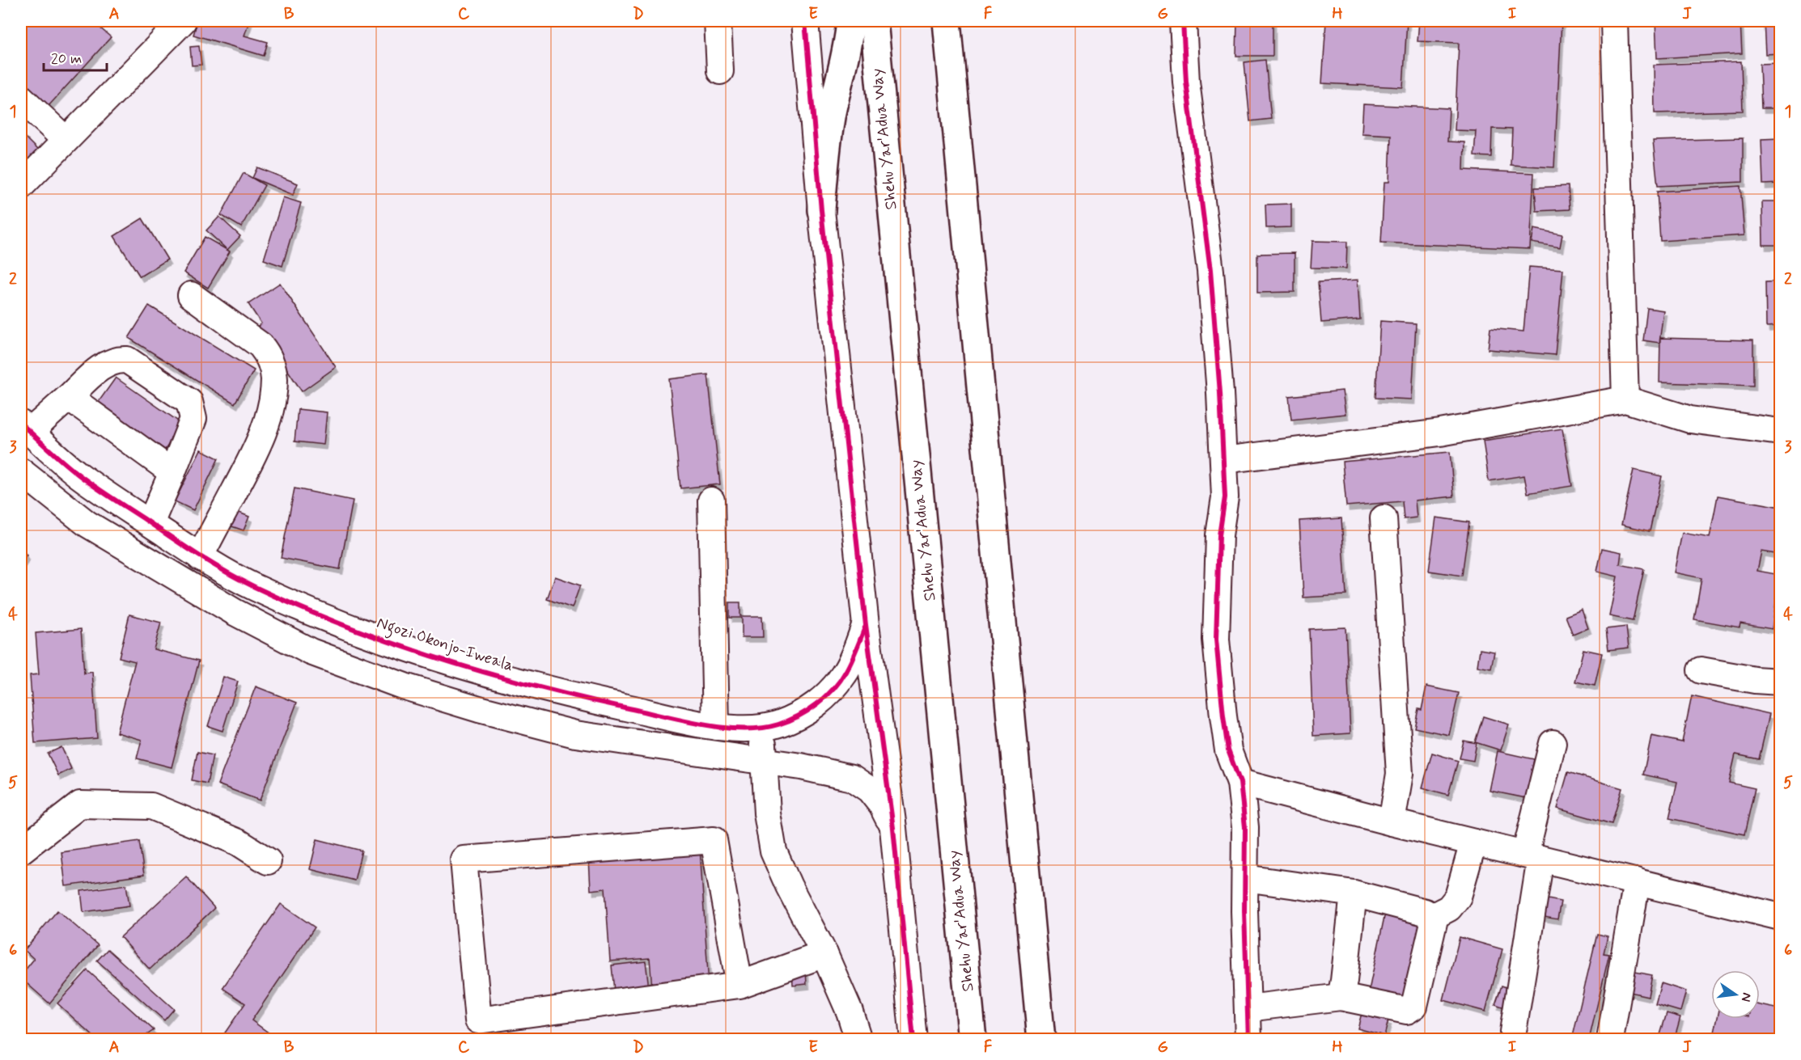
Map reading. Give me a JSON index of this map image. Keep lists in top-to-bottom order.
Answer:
{
  "streets": {
    "highway": ["Shehu Yar'Adua Way"],
    "street": ["Ngozi Okonjo-Iweala"]
  },
  "scale_bar": "20 m",
  "north": "right",
  "grid": {
    "columns": [
      "A",
      "B",
      "C",
      "D",
      "E",
      "F",
      "G",
      "H",
      "I",
      "J"
    ],
    "rows": [
      "1",
      "2",
      "3",
      "4",
      "5",
      "6"
    ]
  }
}
